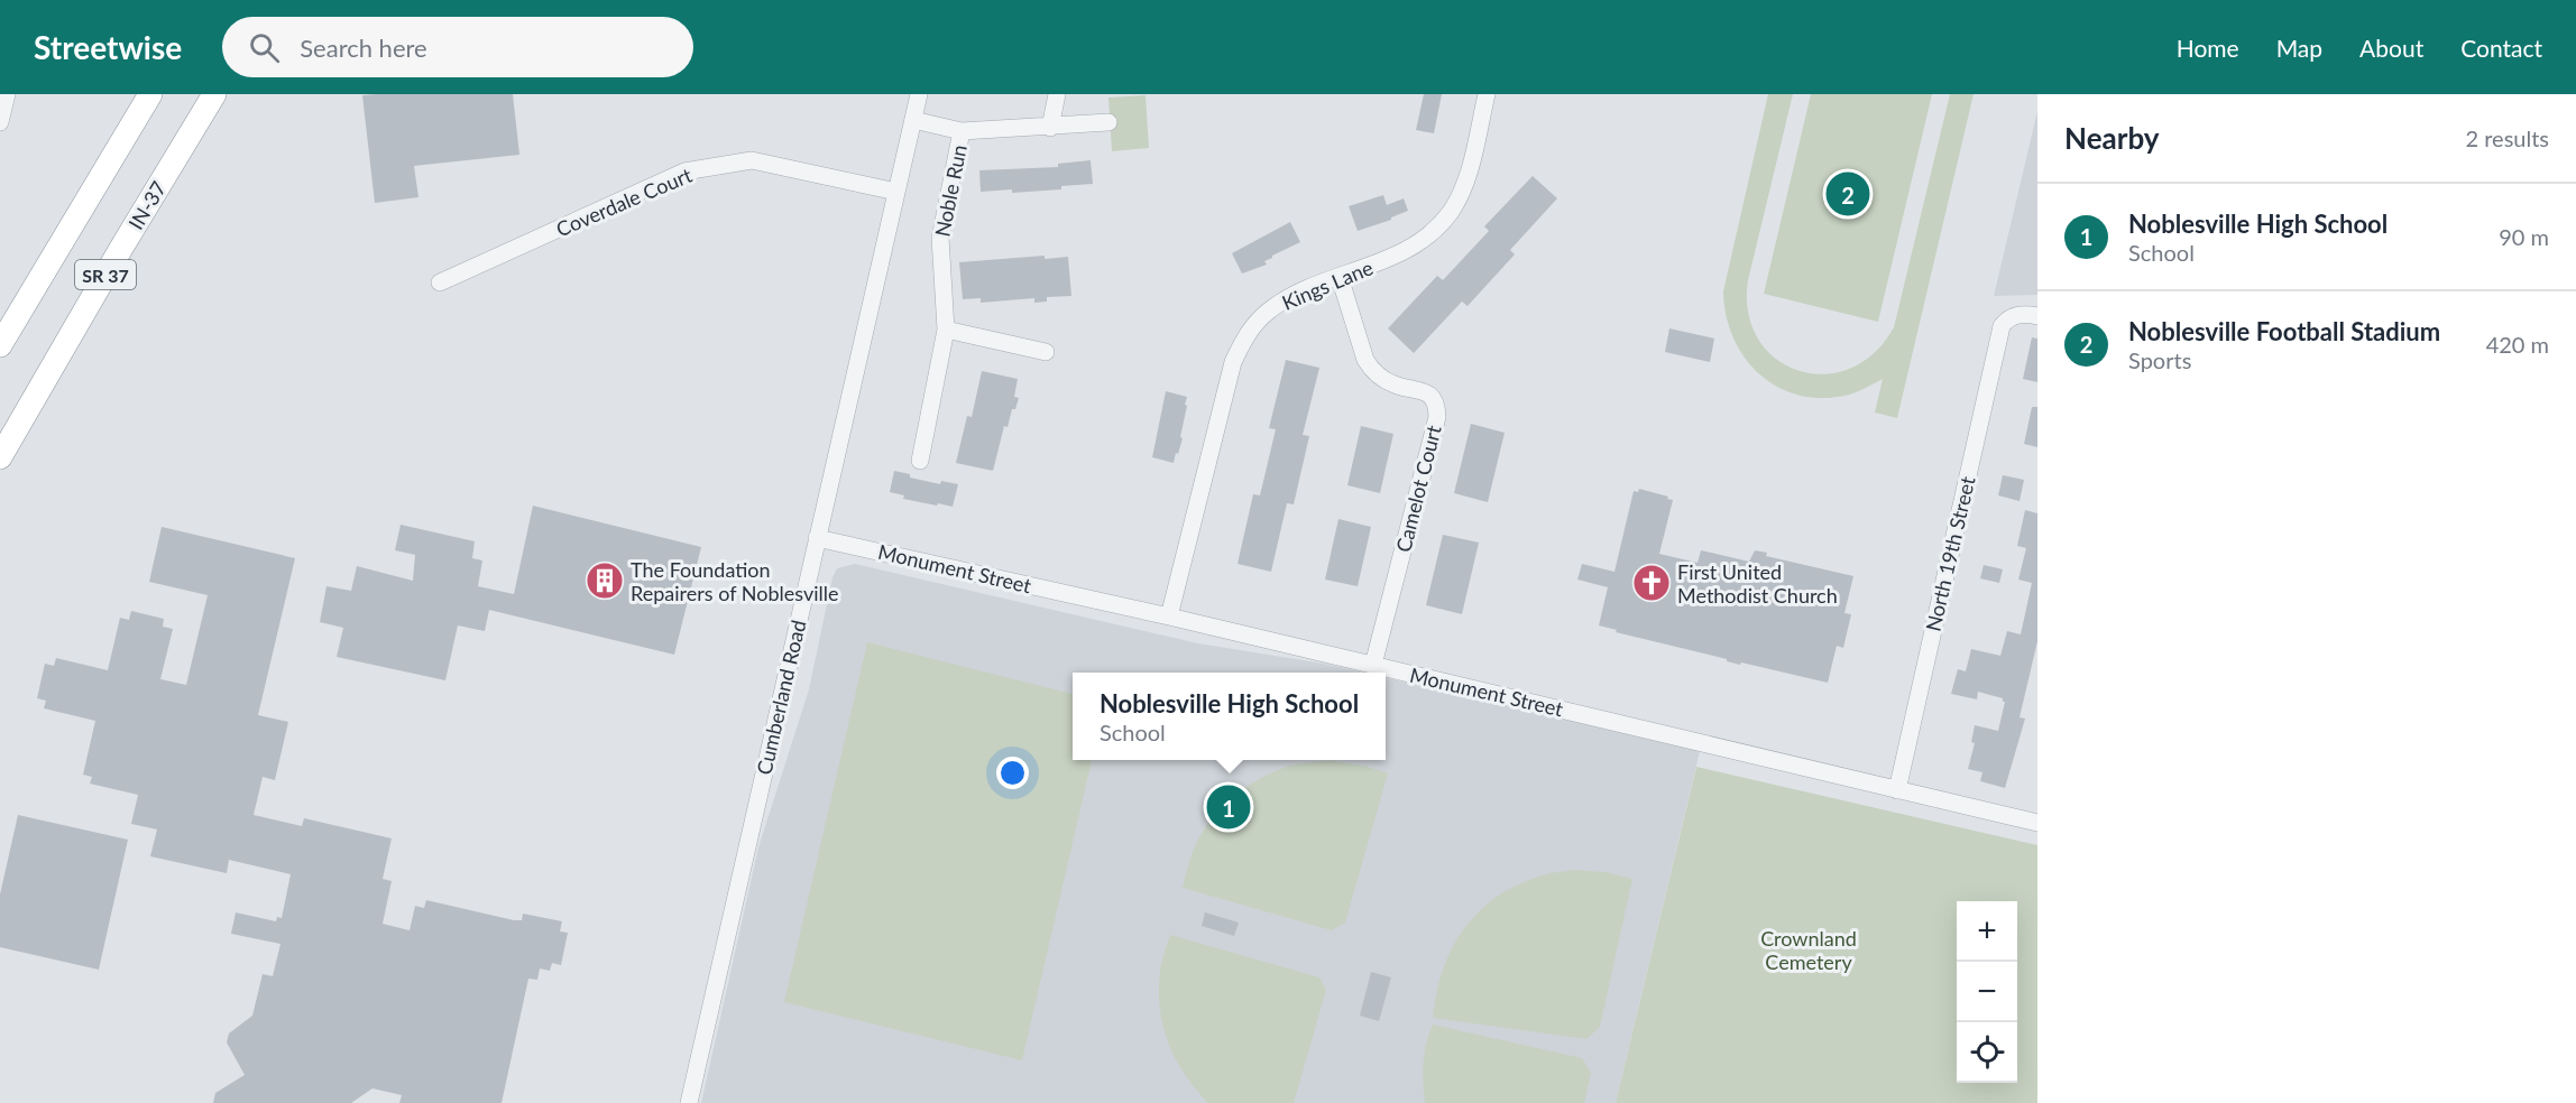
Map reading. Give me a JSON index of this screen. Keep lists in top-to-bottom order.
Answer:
{
  "streets": {
    "highway": ["IN-37", "SR 37"],
    "street": [
      "Noble Run",
      "Coverdale Court",
      "Kings Lane",
      "Camelot Court",
      "North 19th Street",
      "Monument Street",
      "Cumberland Road"
    ]
  },
  "crossings": [
    ["Noble Run", "Cumberland Road"],
    ["Coverdale Court", "Cumberland Road"],
    ["Kings Lane", "Camelot Court"],
    ["Kings Lane", "Monument Street"],
    ["Camelot Court", "Monument Street"],
    ["North 19th Street", "Monument Street"],
    ["Monument Street", "Cumberland Road"]
  ],
  "parks": ["Crownland Cemetery"],
  "places": {
    "building": ["The Foundation Repairers of Noblesville"],
    "church": ["First United Methodist Church"]
  },
  "page": {
    "header": "Streetwise",
    "search": "Search here",
    "nav": [
      "Home",
      "Map",
      "About",
      "Contact"
    ],
    "heading": ["Nearby", "2 results"],
    "pins": ["2", "1"],
    "list": [
      {
        "mark": "1",
        "name": "Noblesville High School",
        "note": "School",
        "value": "90 m"
      },
      {
        "mark": "2",
        "name": "Noblesville Football Stadium",
        "note": "Sports",
        "value": "420 m"
      }
    ],
    "popup": ["Noblesville High School", "School"],
    "map_buttons": ["+", "−"]
  }
}
